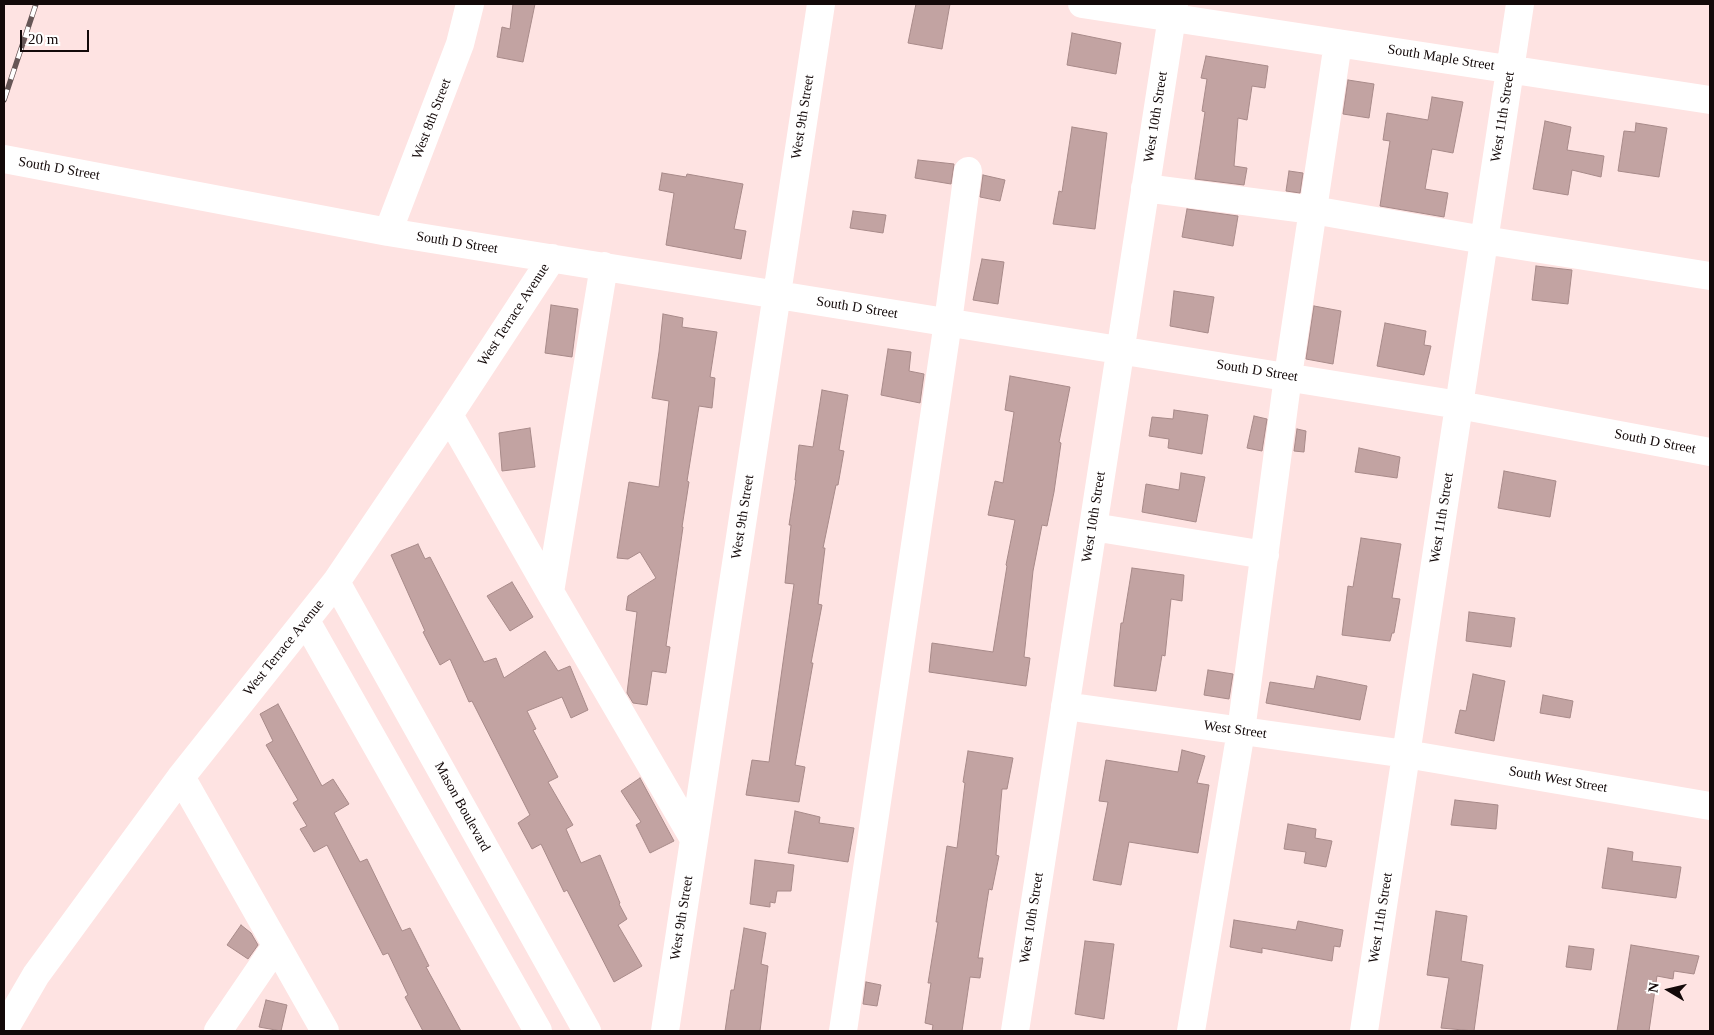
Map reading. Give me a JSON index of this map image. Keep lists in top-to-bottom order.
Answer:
{
  "streets": {
    "street": [
      "South Maple Street",
      "West 9th Street",
      "West 10th Street",
      "West 11th Street",
      "West 8th Street",
      "South D Street",
      "West Terrace Avenue",
      "West Street",
      "South West Street",
      "Mason Boulevard"
    ]
  },
  "crossings": [
    ["South Maple Street", "West 10th Street"],
    ["South Maple Street", "West 11th Street"],
    ["West 9th Street", "South D Street"],
    ["West 10th Street", "South D Street"],
    ["West 10th Street", "West Street"],
    ["West 11th Street", "South D Street"],
    ["West 11th Street", "West Street"],
    ["West 11th Street", "South West Street"],
    ["West 8th Street", "South D Street"],
    ["South D Street", "West Terrace Avenue"],
    ["West Terrace Avenue", "Mason Boulevard"],
    ["West Street", "South West Street"]
  ],
  "scale_bar": "20 m",
  "north": "left"
}
